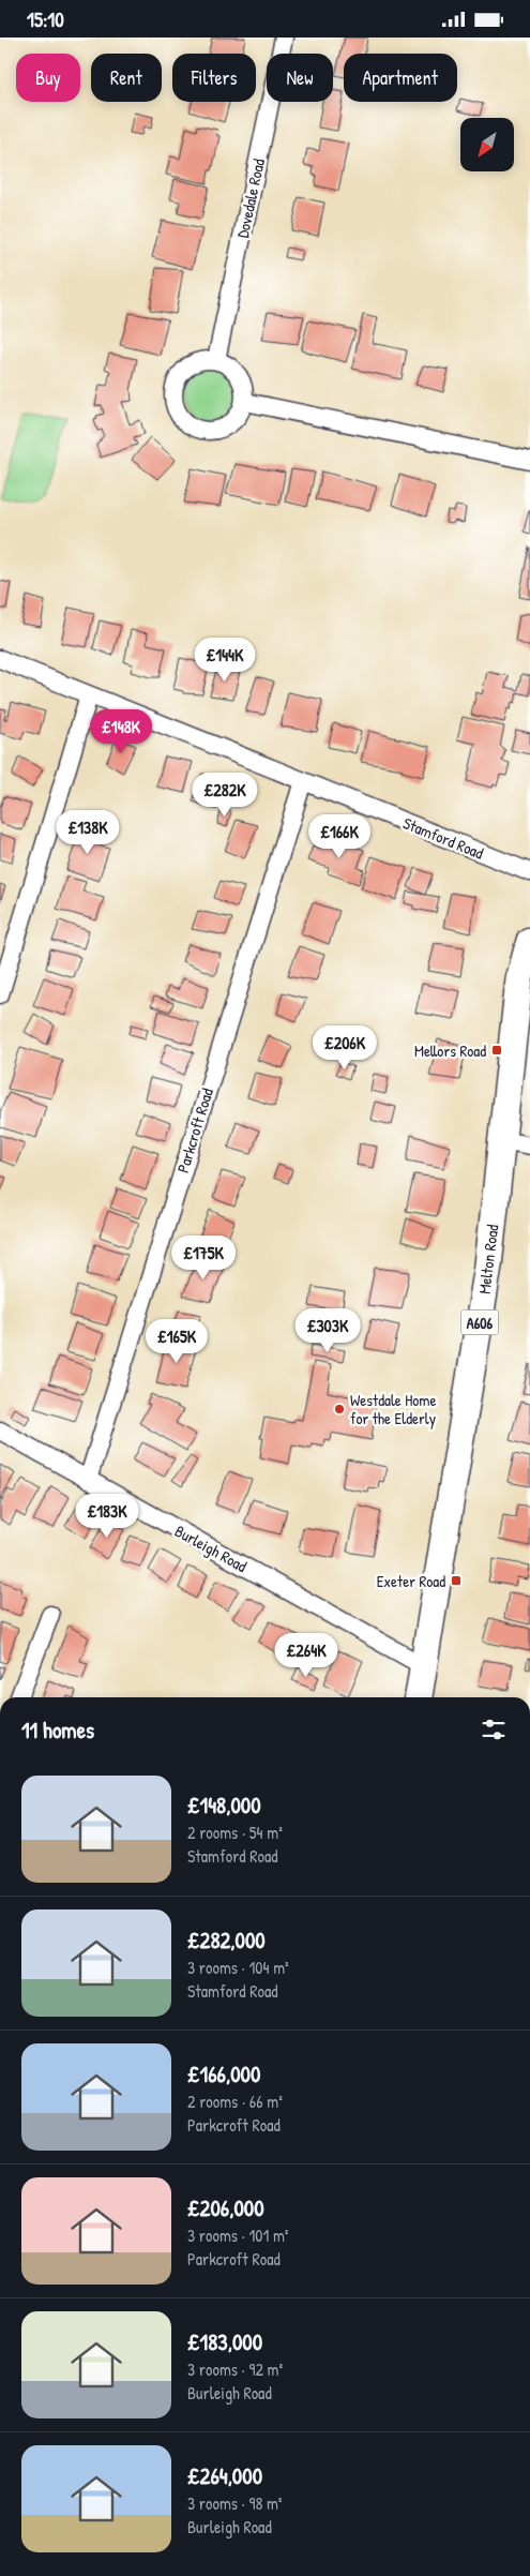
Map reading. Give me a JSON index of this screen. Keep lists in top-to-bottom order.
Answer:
{
  "streets": {
    "main road": ["Melton Road", "A606"],
    "street": [
      "Dovedale Road",
      "Stamford Road",
      "Parkcroft Road",
      "Burleigh Road"
    ]
  },
  "crossings": [
    ["Stamford Road", "Parkcroft Road"],
    ["Parkcroft Road", "Burleigh Road"],
    ["Melton Road", "Burleigh Road"]
  ],
  "places": {
    "transit": ["Mellors Road", "Exeter Road"],
    "other": ["Westdale Home for the Elderly"]
  },
  "north": "bottom left",
  "page": {
    "status": "15:10",
    "chip": [
      "Buy",
      "Rent",
      "Filters",
      "New",
      "Apartment"
    ],
    "price": [
      "£144K",
      "£148K",
      "£282K",
      "£138K",
      "£166K",
      "£206K",
      "£175K",
      "£303K",
      "£165K",
      "£183K",
      "£264K"
    ],
    "heading": "11 homes",
    "list": [
      {
        "name": "£148,000",
        "note": "2 rooms · 54 m² · Stamford Road"
      },
      {
        "name": "£282,000",
        "note": "3 rooms · 104 m² · Stamford Road"
      },
      {
        "name": "£166,000",
        "note": "2 rooms · 66 m² · Parkcroft Road"
      },
      {
        "name": "£206,000",
        "note": "3 rooms · 101 m² · Parkcroft Road"
      },
      {
        "name": "£183,000",
        "note": "3 rooms · 92 m² · Burleigh Road"
      },
      {
        "name": "£264,000",
        "note": "3 rooms · 98 m² · Burleigh Road"
      }
    ]
  }
}
